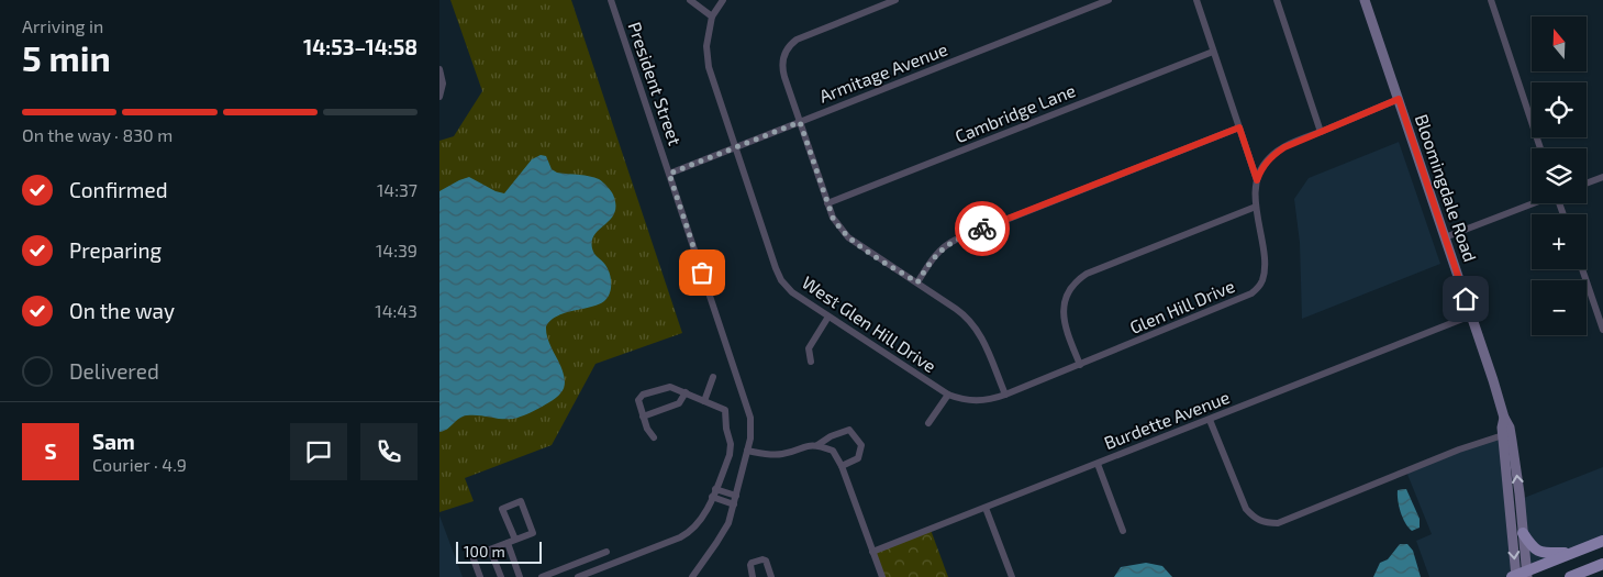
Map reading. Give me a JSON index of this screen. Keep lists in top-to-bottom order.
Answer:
{
  "streets": {
    "main road": ["Bloomingdale Road"],
    "street": [
      "Armitage Avenue",
      "President Street",
      "Cambridge Lane",
      "Glen Hill Drive",
      "West Glen Hill Drive",
      "Burdette Avenue"
    ]
  },
  "crossings": [
    ["Armitage Avenue", "President Street"],
    ["Armitage Avenue", "West Glen Hill Drive"],
    ["Bloomingdale Road", "Glen Hill Drive"],
    ["Bloomingdale Road", "Burdette Avenue"],
    ["Glen Hill Drive", "West Glen Hill Drive"]
  ],
  "scale_bar": "100 m",
  "north": "top",
  "page": {
    "heading": ["5 min", "Arriving in", "14:53–14:58"],
    "panel": ["Sam", "Courier · 4.9"],
    "map_buttons": ["+", "−"],
    "bar": "On the way · 830 m",
    "list": [
      ["Confirmed", "14:37"],
      ["Preparing", "14:39"],
      ["On the way", "14:43"],
      "Delivered"
    ],
    "round": "S",
    "scale": "100 m"
  }
}
